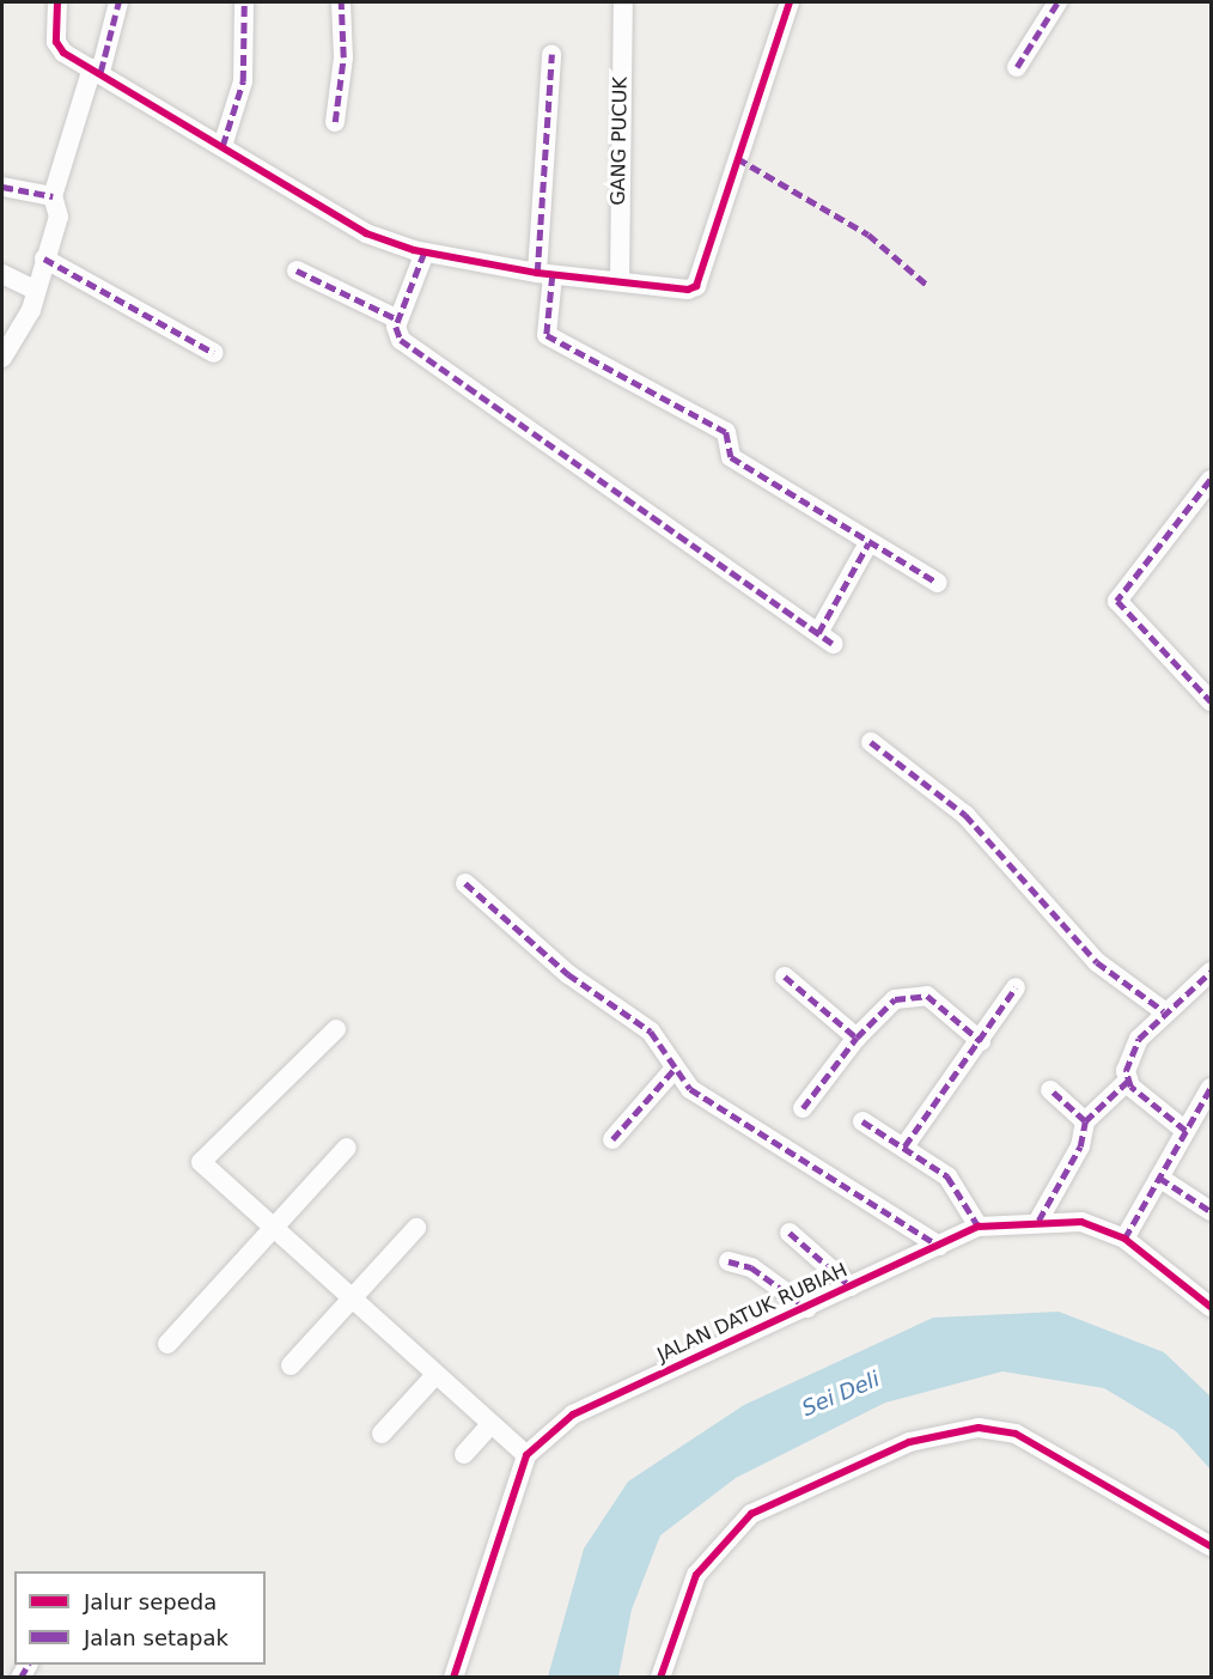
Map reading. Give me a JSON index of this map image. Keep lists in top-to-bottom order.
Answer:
{
  "streets": {
    "street": ["GANG PUCUK", "JALAN DATUK RUBIAH"]
  },
  "water": ["Sei Deli"],
  "legend": ["Jalur sepeda", "Jalan setapak"]
}
